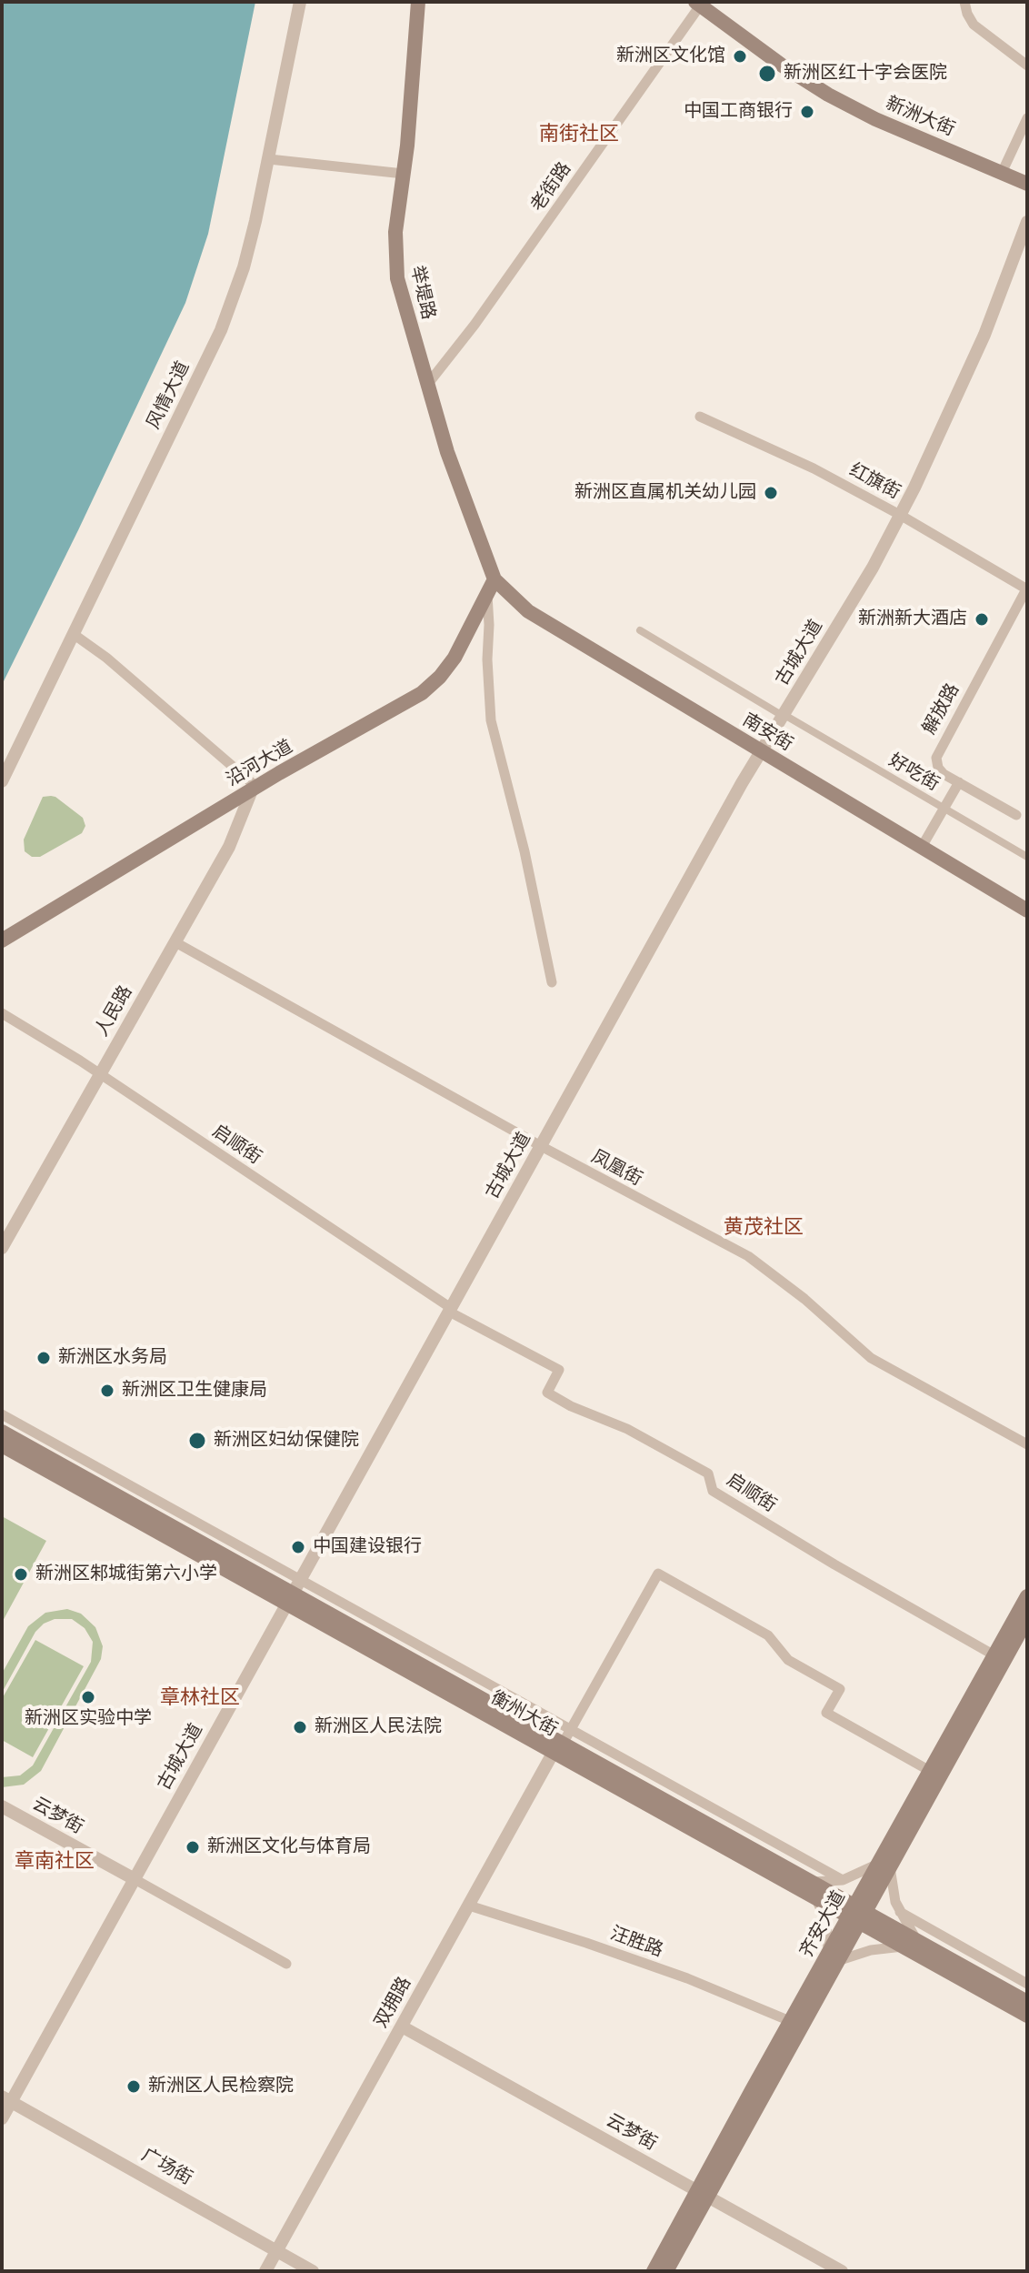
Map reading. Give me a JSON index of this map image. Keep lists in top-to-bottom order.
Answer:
{
  "streets": {
    "main road": [
      "新洲大街",
      "举堤路",
      "南安街",
      "沿河大道",
      "衡州大街",
      "齐安大道"
    ],
    "street": [
      "老街路",
      "风情大道",
      "红旗街",
      "古城大道",
      "解放路",
      "好吃街",
      "人民路",
      "启顺街",
      "凤凰街",
      "云梦街",
      "汪胜路",
      "双拥路",
      "广场街"
    ]
  },
  "crossings": [
    ["新洲大街", "老街路"],
    ["老街路", "举堤路"],
    ["举堤路", "南安街"],
    ["举堤路", "沿河大道"],
    ["红旗街", "古城大道"],
    ["红旗街", "解放路"],
    ["古城大道", "南安街"],
    ["古城大道", "好吃街"],
    ["古城大道", "启顺街"],
    ["古城大道", "凤凰街"],
    ["古城大道", "衡州大街"],
    ["古城大道", "云梦街"],
    ["古城大道", "广场街"],
    ["南安街", "沿河大道"],
    ["沿河大道", "人民路"],
    ["人民路", "启顺街"],
    ["人民路", "凤凰街"],
    ["启顺街", "齐安大道"],
    ["衡州大街", "齐安大道"],
    ["衡州大街", "双拥路"],
    ["云梦街", "齐安大道"],
    ["云梦街", "双拥路"],
    ["齐安大道", "汪胜路"],
    ["齐安大道", "双拥路"],
    ["汪胜路", "双拥路"],
    ["双拥路", "广场街"]
  ],
  "districts": [
    "南街社区",
    "黄茂社区",
    "章林社区",
    "章南社区"
  ],
  "places": [
    "新洲区文化馆",
    "新洲区红十字会医院",
    "中国工商银行",
    "新洲区直属机关幼儿园",
    "新洲新大酒店",
    "新洲区水务局",
    "新洲区卫生健康局",
    "新洲区妇幼保健院",
    "中国建设银行",
    "新洲区邾城街第六小学",
    "新洲区实验中学",
    "新洲区人民法院",
    "新洲区文化与体育局",
    "新洲区人民检察院"
  ]
}
